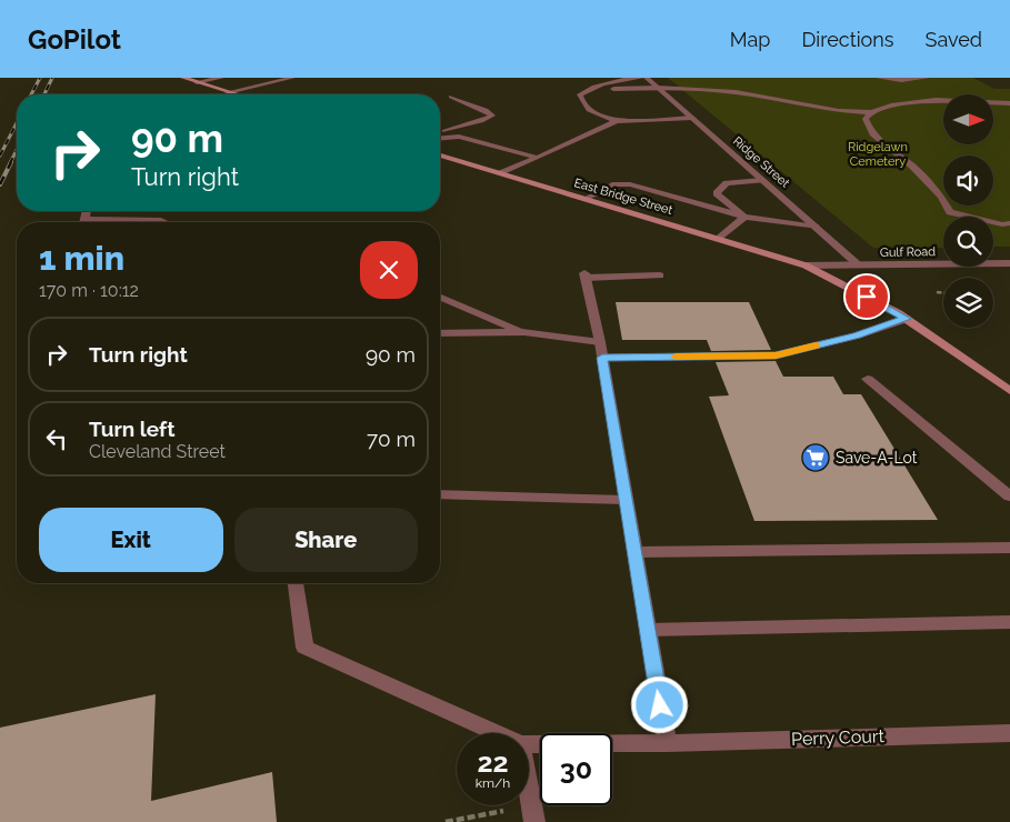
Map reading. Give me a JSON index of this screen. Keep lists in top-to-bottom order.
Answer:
{
  "streets": {
    "main road": ["East Bridge Street"],
    "street": ["Ridge Street", "Gulf Road", "Perry Court"]
  },
  "crossings": [
    ["Ridge Street", "Gulf Road"],
    ["East Bridge Street", "Gulf Road"]
  ],
  "parks": ["Ridgelawn Cemetery"],
  "places": {
    "supermarket": ["Save-A-Lot"]
  },
  "north": "right",
  "page": {
    "header": "GoPilot",
    "nav": ["Map", "Directions", "Saved"],
    "turn": ["90 m", "Turn right"],
    "heading": ["1 min", "170 m · 10:12"],
    "list": [
      {
        "name": "Turn right",
        "value": "90 m"
      },
      {
        "name": "Turn left",
        "note": "Cleveland Street",
        "value": "70 m"
      }
    ],
    "buttons": ["Exit", "Share"],
    "speed": "22 km/h",
    "limit": "30"
  }
}
